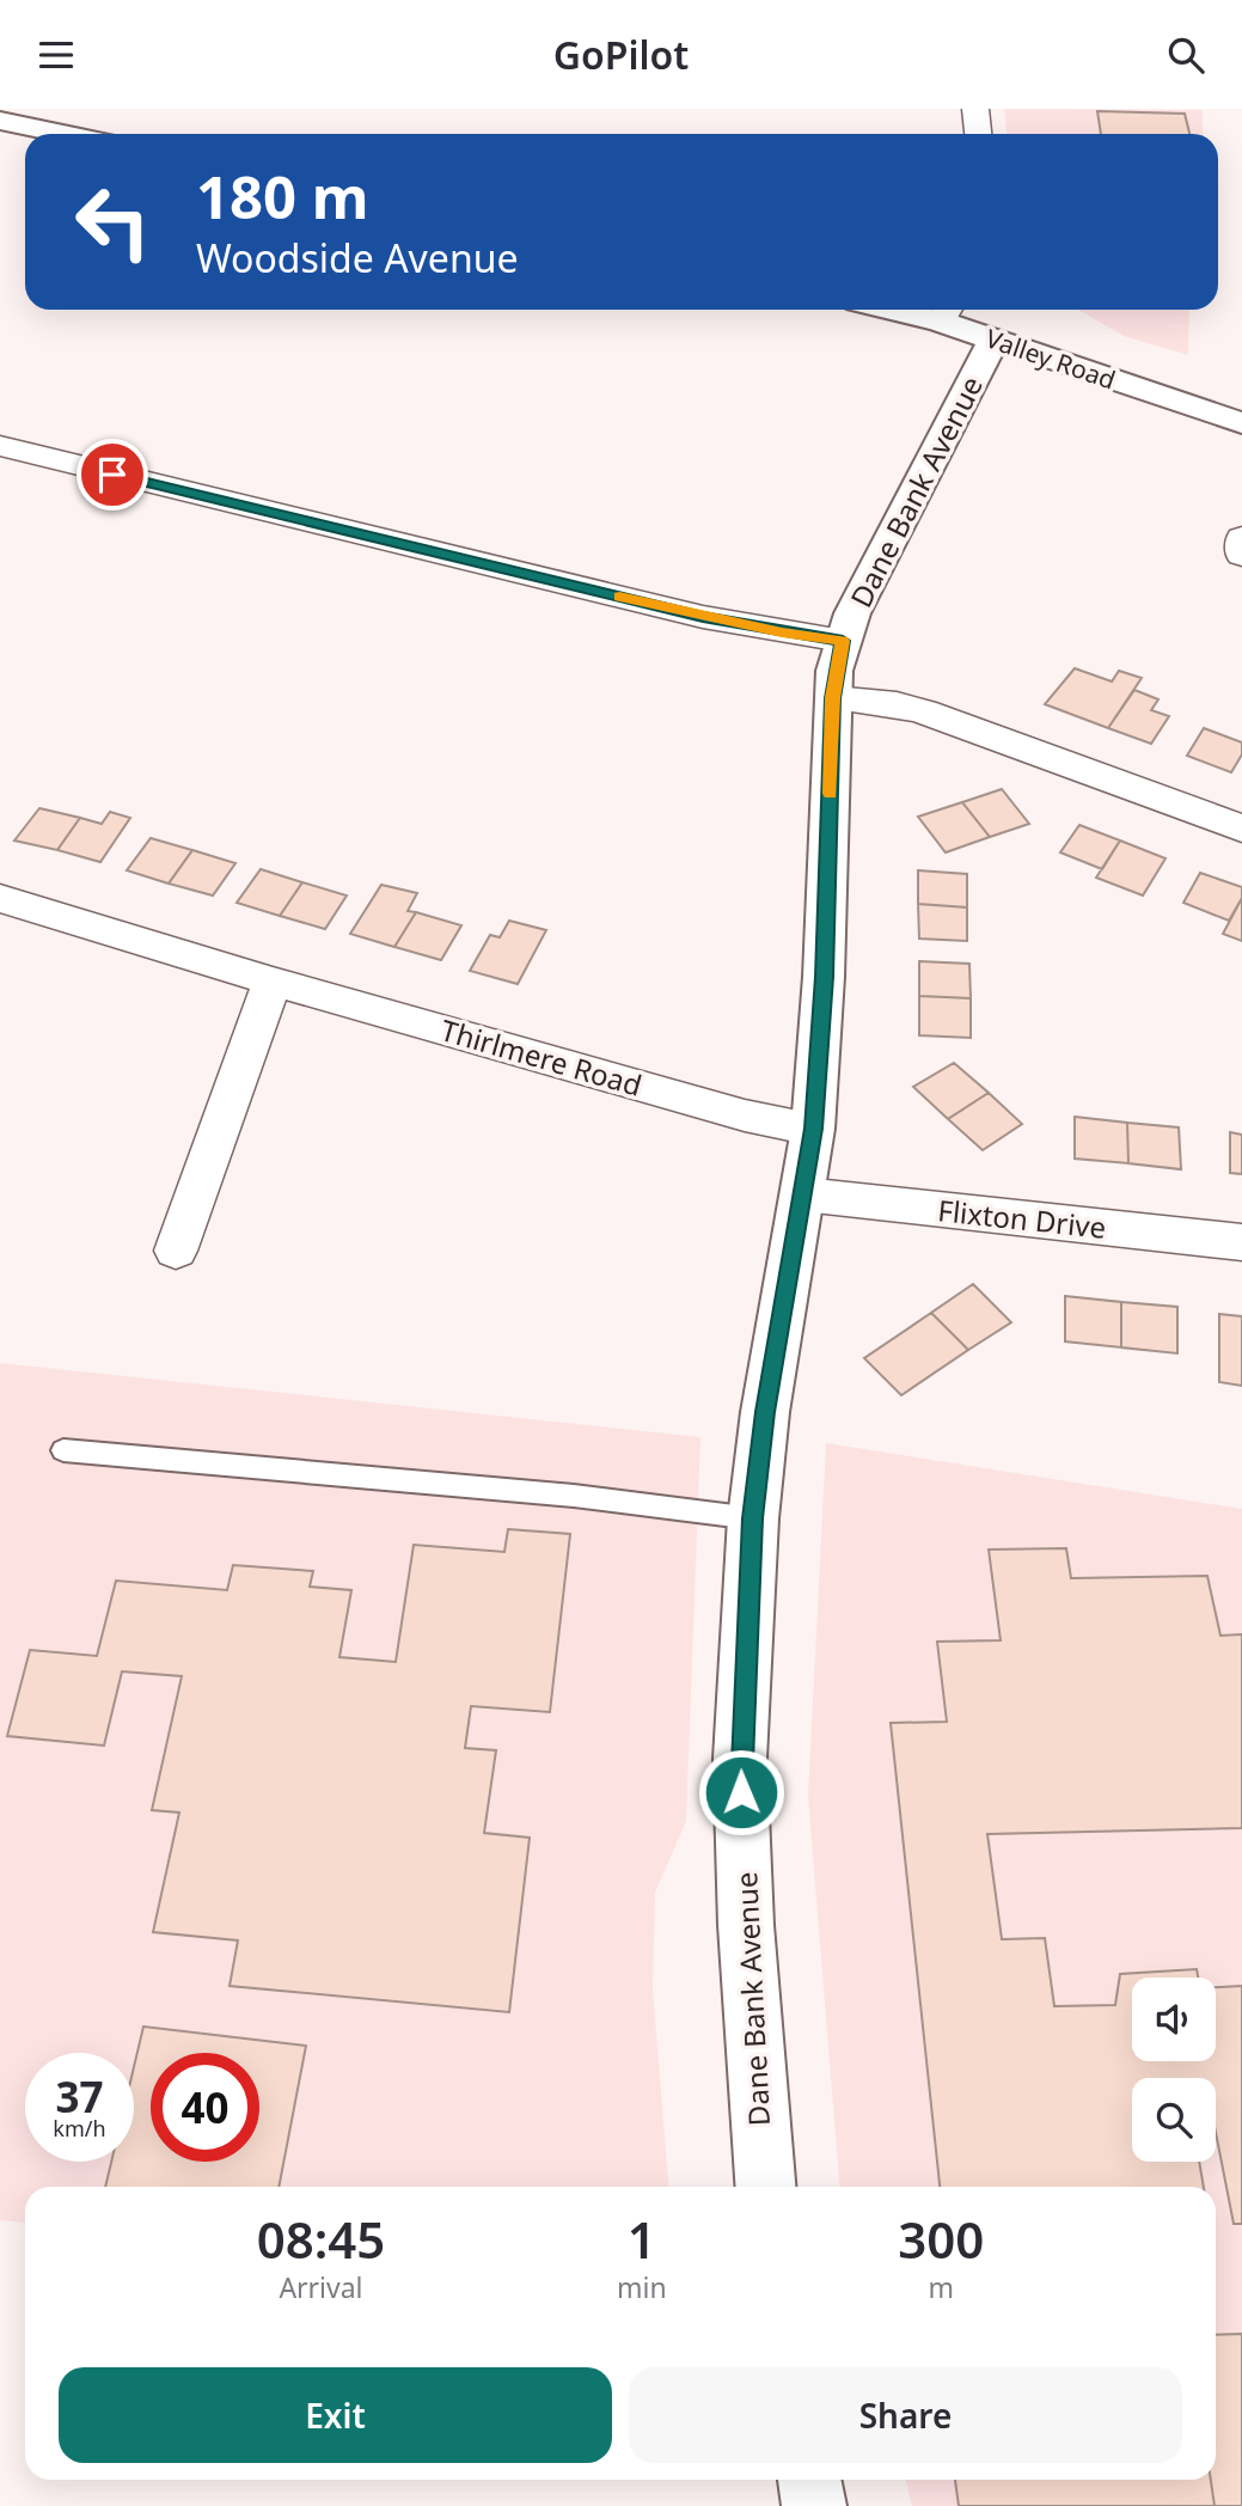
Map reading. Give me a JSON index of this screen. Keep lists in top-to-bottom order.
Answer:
{
  "streets": {
    "street": [
      "Valley Road",
      "Dane Bank Avenue",
      "Thirlmere Road",
      "Flixton Drive"
    ]
  },
  "crossings": [
    ["Valley Road", "Dane Bank Avenue"],
    ["Dane Bank Avenue", "Thirlmere Road"],
    ["Dane Bank Avenue", "Flixton Drive"]
  ],
  "page": {
    "header": "GoPilot",
    "turn": ["180 m", "Woodside Avenue"],
    "speed": "37 km/h",
    "limit": "40",
    "eta": [
      "08:45",
      "Arrival",
      "1",
      "min",
      "300",
      "m"
    ],
    "buttons": ["Exit", "Share"]
  }
}
